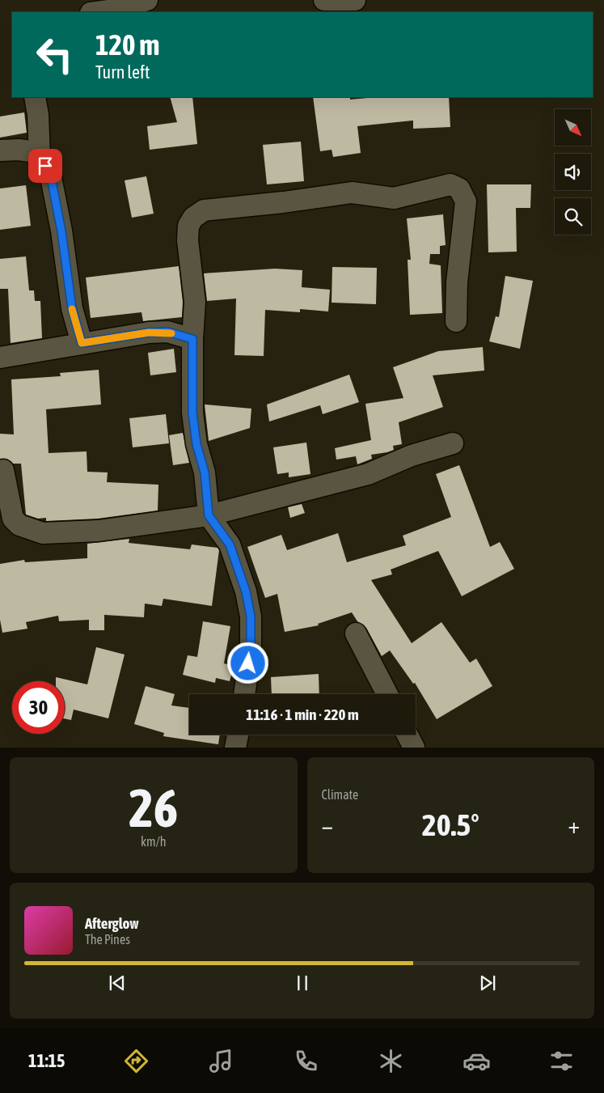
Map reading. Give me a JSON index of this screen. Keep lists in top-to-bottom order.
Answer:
{
  "north": "bottom right",
  "page": {
    "turn": ["120 m", "Turn left"],
    "limit": "30",
    "trip": "11:16 · 1 min · 220 m",
    "tile": [
      ["26", "km/h"],
      "Climate"
    ],
    "heat": ["−", "20.5°", "+"],
    "song": ["Afterglow", "The Pines"],
    "tabs": "11:15"
  }
}
